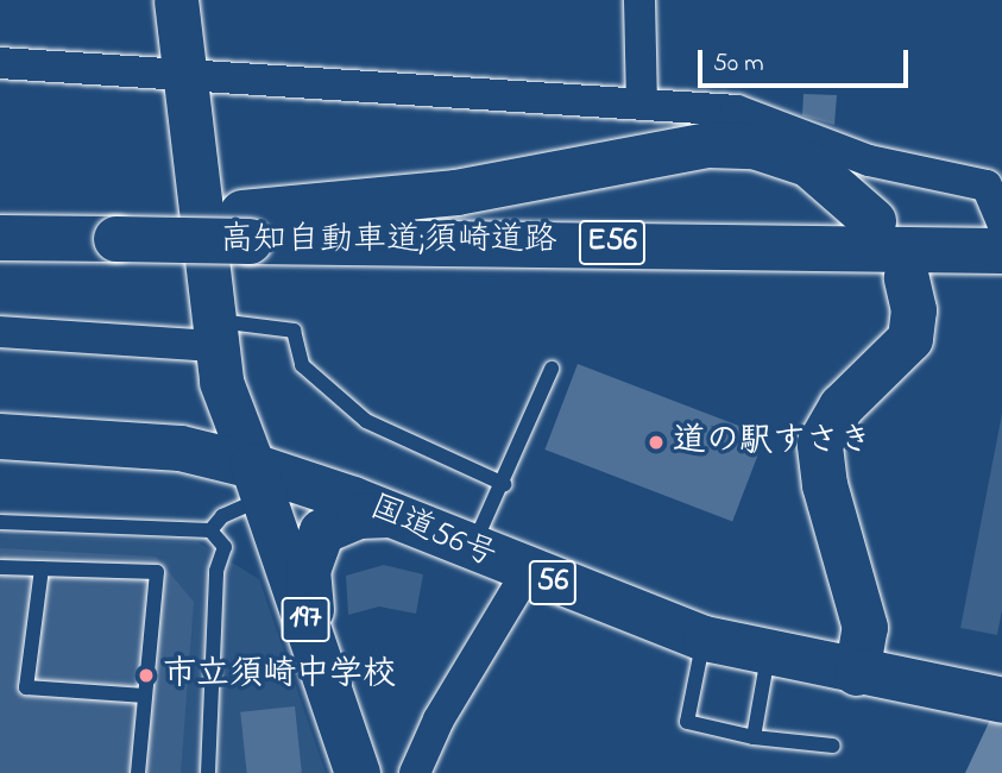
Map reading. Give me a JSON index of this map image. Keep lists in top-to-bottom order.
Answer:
{
  "streets": {
    "highway": [
      "高知自動車道;須崎道路",
      "E56",
      "国道56号",
      "56",
      "197"
    ]
  },
  "crossings": [
    ["国道56号", "197"]
  ],
  "places": ["道の駅すさき", "市立須崎中学校"],
  "scale_bar": "50 m"
}
